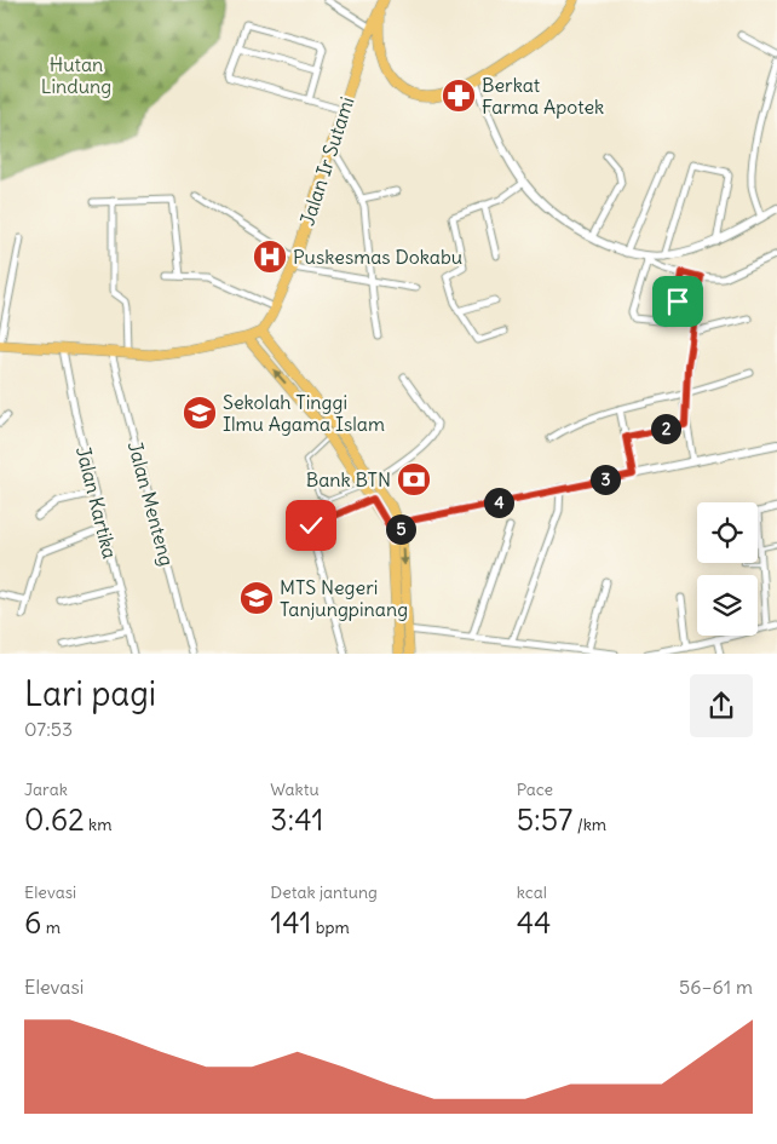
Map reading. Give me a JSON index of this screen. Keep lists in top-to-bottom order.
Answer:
{
  "streets": {
    "main road": ["Jalan Ir Sutami"],
    "street": ["Jalan Kartika", "Jalan Menteng"]
  },
  "parks": ["Hutan Lindung"],
  "places": {
    "pharmacy": ["Berkat Farma Apotek"],
    "hospital": ["Puskesmas Dokabu"],
    "school or university": ["Sekolah Tinggi Ilmu Agama Islam", "MTS Negeri Tanjungpinang"],
    "bank": ["Bank BTN"]
  },
  "page": {
    "pins": [
      "2",
      "3",
      "4",
      "5"
    ],
    "heading": ["Lari pagi", "07:53"],
    "stats": [
      ["Jarak", "0.62 km"],
      ["Waktu", "3:41"],
      ["Pace", "5:57 /km"],
      ["Elevasi", "6 m"],
      ["Detak jantung", "141 bpm"],
      ["kcal", "44"]
    ],
    "chart": ["Elevasi", "56–61 m"]
  }
}
